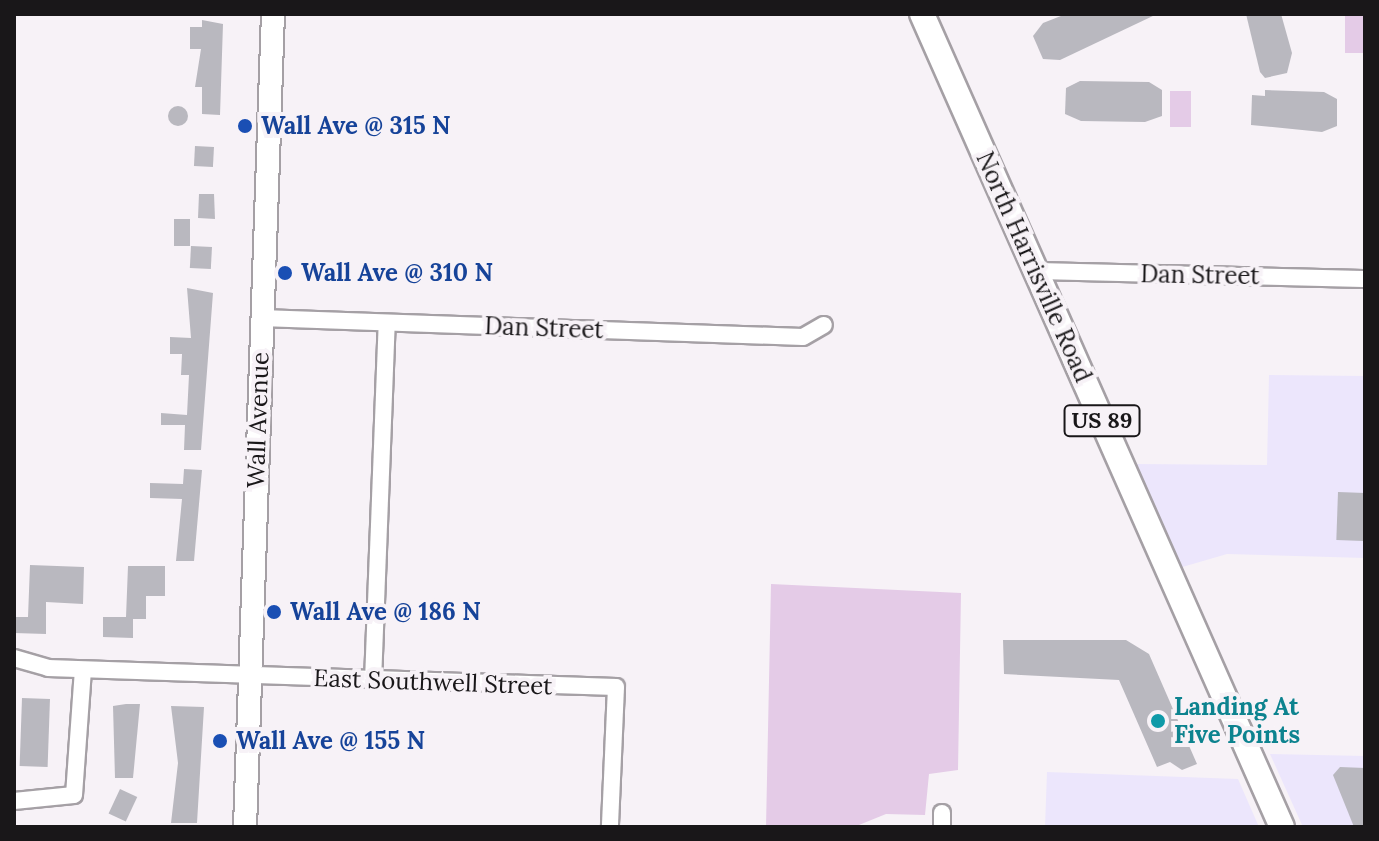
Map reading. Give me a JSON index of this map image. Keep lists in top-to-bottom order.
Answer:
{
  "streets": {
    "main road": ["North Harrisville Road", "Wall Avenue", "US 89"],
    "street": ["Dan Street", "East Southwell Street"]
  },
  "crossings": [
    ["North Harrisville Road", "Dan Street"],
    ["Dan Street", "Wall Avenue"],
    ["Wall Avenue", "East Southwell Street"]
  ],
  "places": [
    "Wall Ave @ 315 N",
    "Wall Ave @ 310 N",
    "Wall Ave @ 186 N",
    "Landing At Five Points",
    "Wall Ave @ 155 N"
  ]
}
